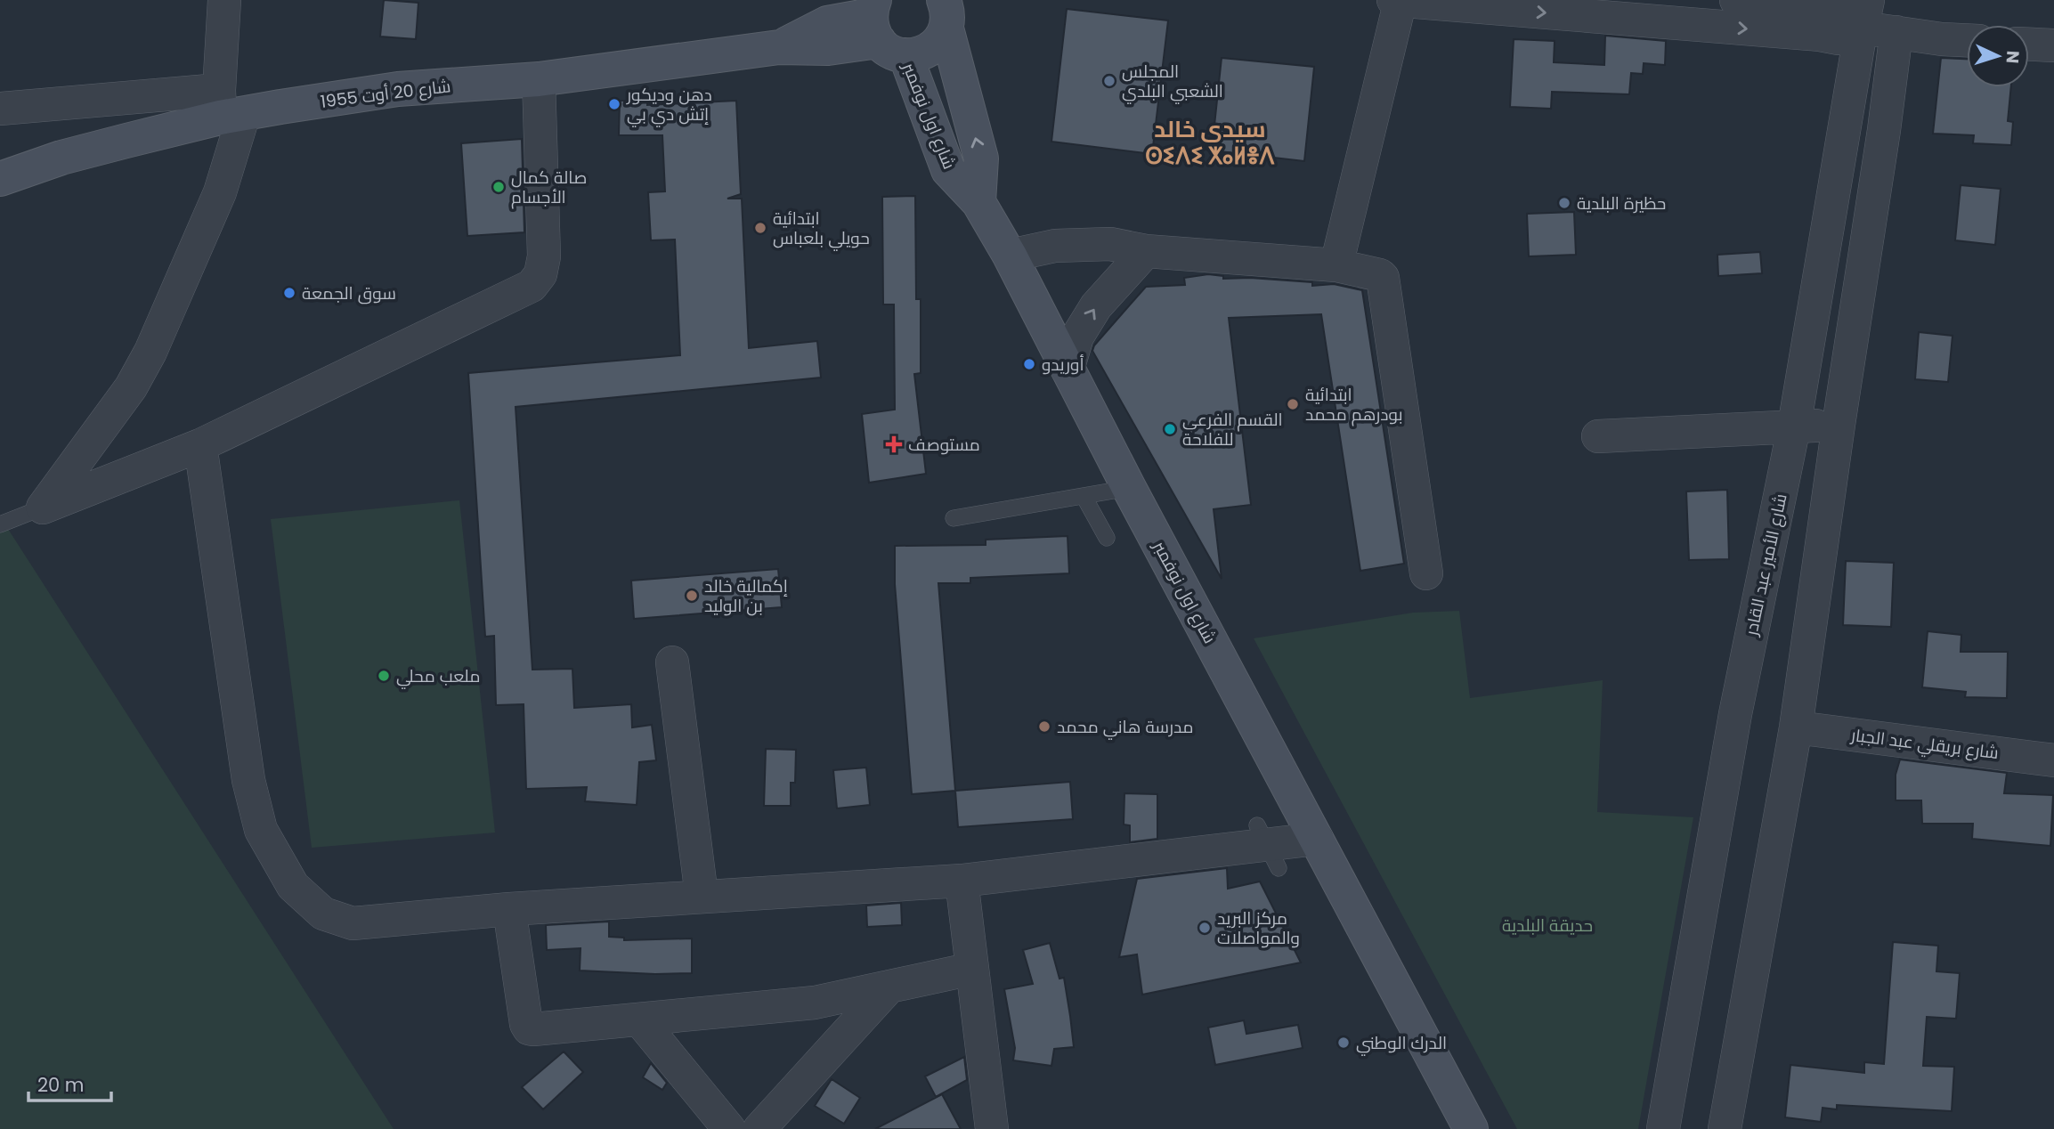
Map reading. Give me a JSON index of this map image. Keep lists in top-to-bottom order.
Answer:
{
  "streets": {
    "main road": ["شارع 20 أوت 1955", "شارع اول نوفمبر"],
    "street": ["شارع الأمير عبد القادر", "شارع بريقلي عبد الجبار"]
  },
  "crossings": [
    ["شارع 20 أوت 1955", "شارع اول نوفمبر"]
  ],
  "districts": ["سيدي خالد ⵙⵉⴷⵉ ⵅⴰⵍⴻⴷ"],
  "parks": ["حديقة البلدية"],
  "places": {
    "other": [
      "المجلس الشعبي البلدي",
      "دهن وديكور إتش دي بي",
      "صالة كمال الأجسام",
      "حظيرة البلدية",
      "ابتدائية حويلي بلعباس",
      "سوق الجمعة",
      "أوريدو",
      "ابتدائية بودرهم محمد",
      "القسم الفرعي للفلاحة",
      "إكمالية خالد بن الوليد",
      "ملعب محلي",
      "مدرسة هاني محمد",
      "مركز البريد والمواصلات",
      "الدرك الوطني"
    ],
    "health": ["مستوصف"]
  },
  "scale_bar": "20 m",
  "north": "right"
}
